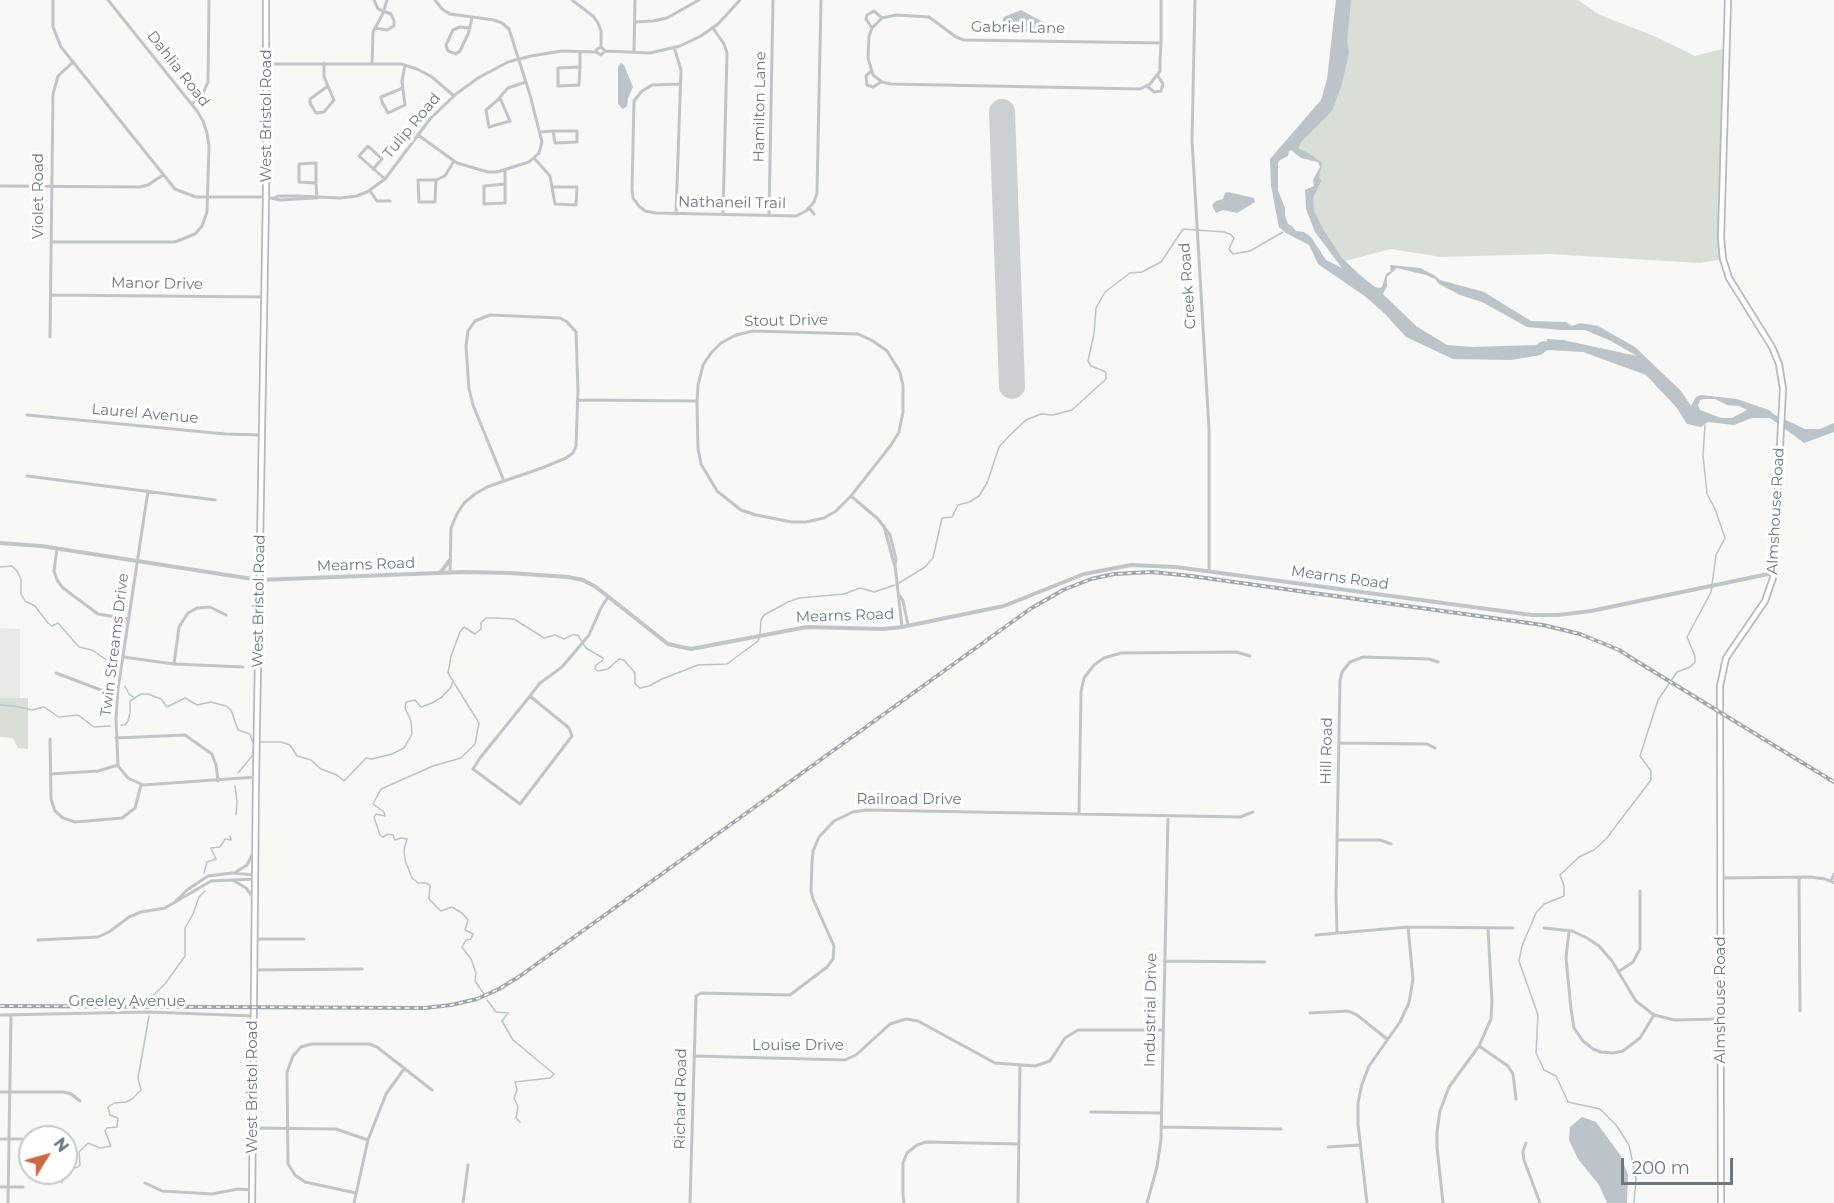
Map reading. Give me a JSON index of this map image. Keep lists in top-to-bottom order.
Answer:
{
  "streets": {
    "main road": ["West Bristol Road", "Almshouse Road"],
    "street": [
      "Gabriel Lane",
      "Dahlia Road",
      "Hamilton Lane",
      "Tulip Road",
      "Violet Road",
      "Nathaneil Trail",
      "Manor Drive",
      "Creek Road",
      "Stout Drive",
      "Laurel Avenue",
      "Mearns Road",
      "Twin Streams Drive",
      "Hill Road",
      "Railroad Drive",
      "Greeley Avenue",
      "Industrial Drive",
      "Louise Drive",
      "Richard Road"
    ]
  },
  "crossings": [
    ["Dahlia Road", "Tulip Road"],
    ["Dahlia Road", "Violet Road"],
    ["Hamilton Lane", "Nathaneil Trail"],
    ["West Bristol Road", "Tulip Road"],
    ["West Bristol Road", "Manor Drive"],
    ["West Bristol Road", "Laurel Avenue"],
    ["West Bristol Road", "Mearns Road"],
    ["West Bristol Road", "Greeley Avenue"],
    ["Tulip Road", "Violet Road"],
    ["Violet Road", "Manor Drive"],
    ["Creek Road", "Mearns Road"],
    ["Almshouse Road", "Mearns Road"],
    ["Mearns Road", "Twin Streams Drive"],
    ["Railroad Drive", "Industrial Drive"],
    ["Railroad Drive", "Richard Road"],
    ["Industrial Drive", "Louise Drive"],
    ["Louise Drive", "Richard Road"]
  ],
  "scale_bar": "200 m",
  "north": "top right"
}
